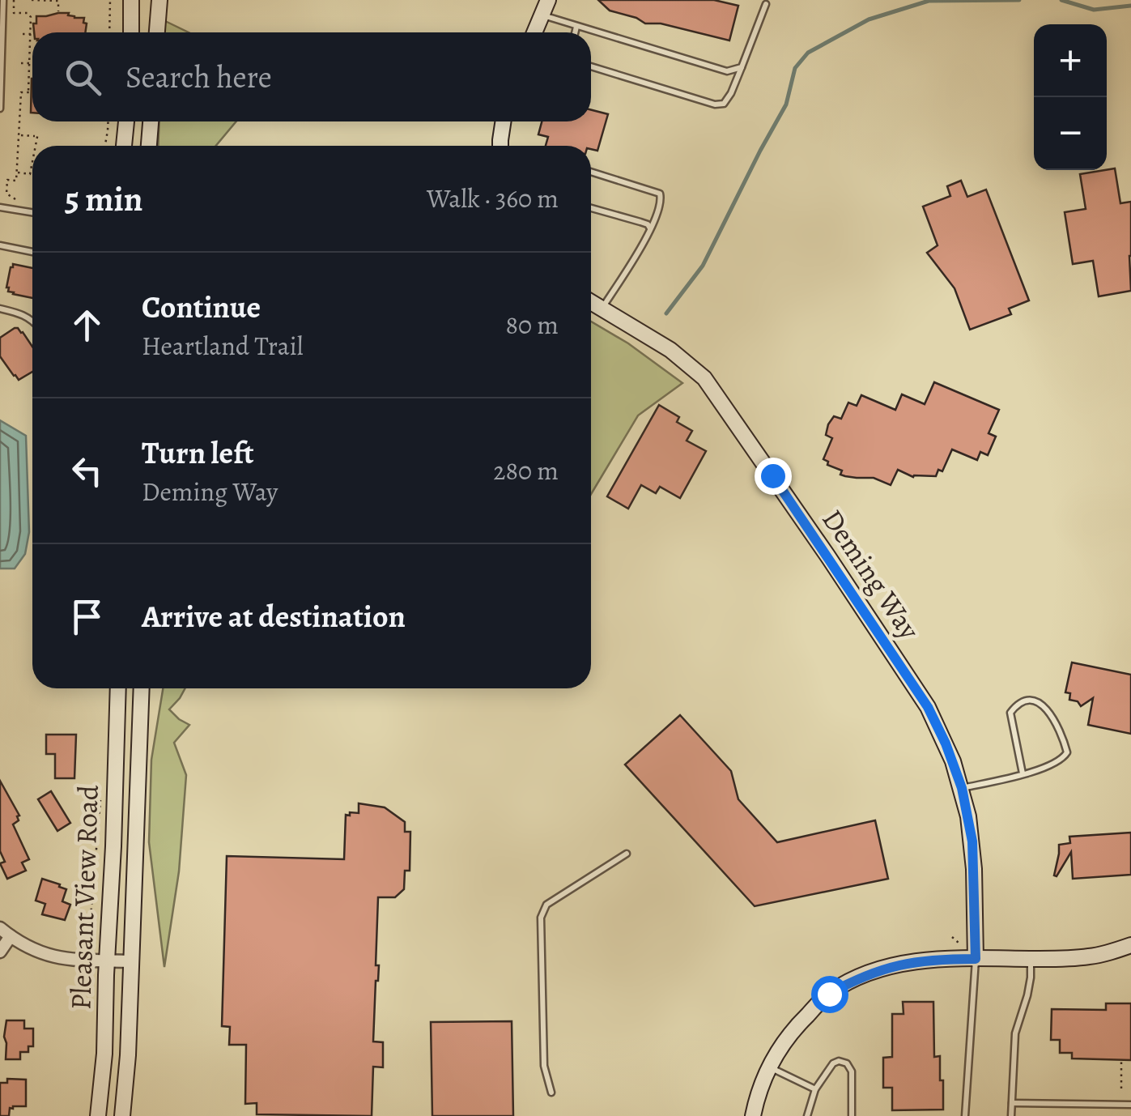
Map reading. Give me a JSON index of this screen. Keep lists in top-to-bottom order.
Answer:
{
  "streets": {
    "street": ["Deming Way", "Pleasant View Road"]
  },
  "page": {
    "map_buttons": ["+", "−"],
    "search": "Search here",
    "heading": ["5 min", "Walk · 360 m"],
    "list": [
      ["Continue", "Heartland Trail", "80 m"],
      ["Turn left", "Deming Way", "280 m"],
      "Arrive at destination"
    ]
  }
}
